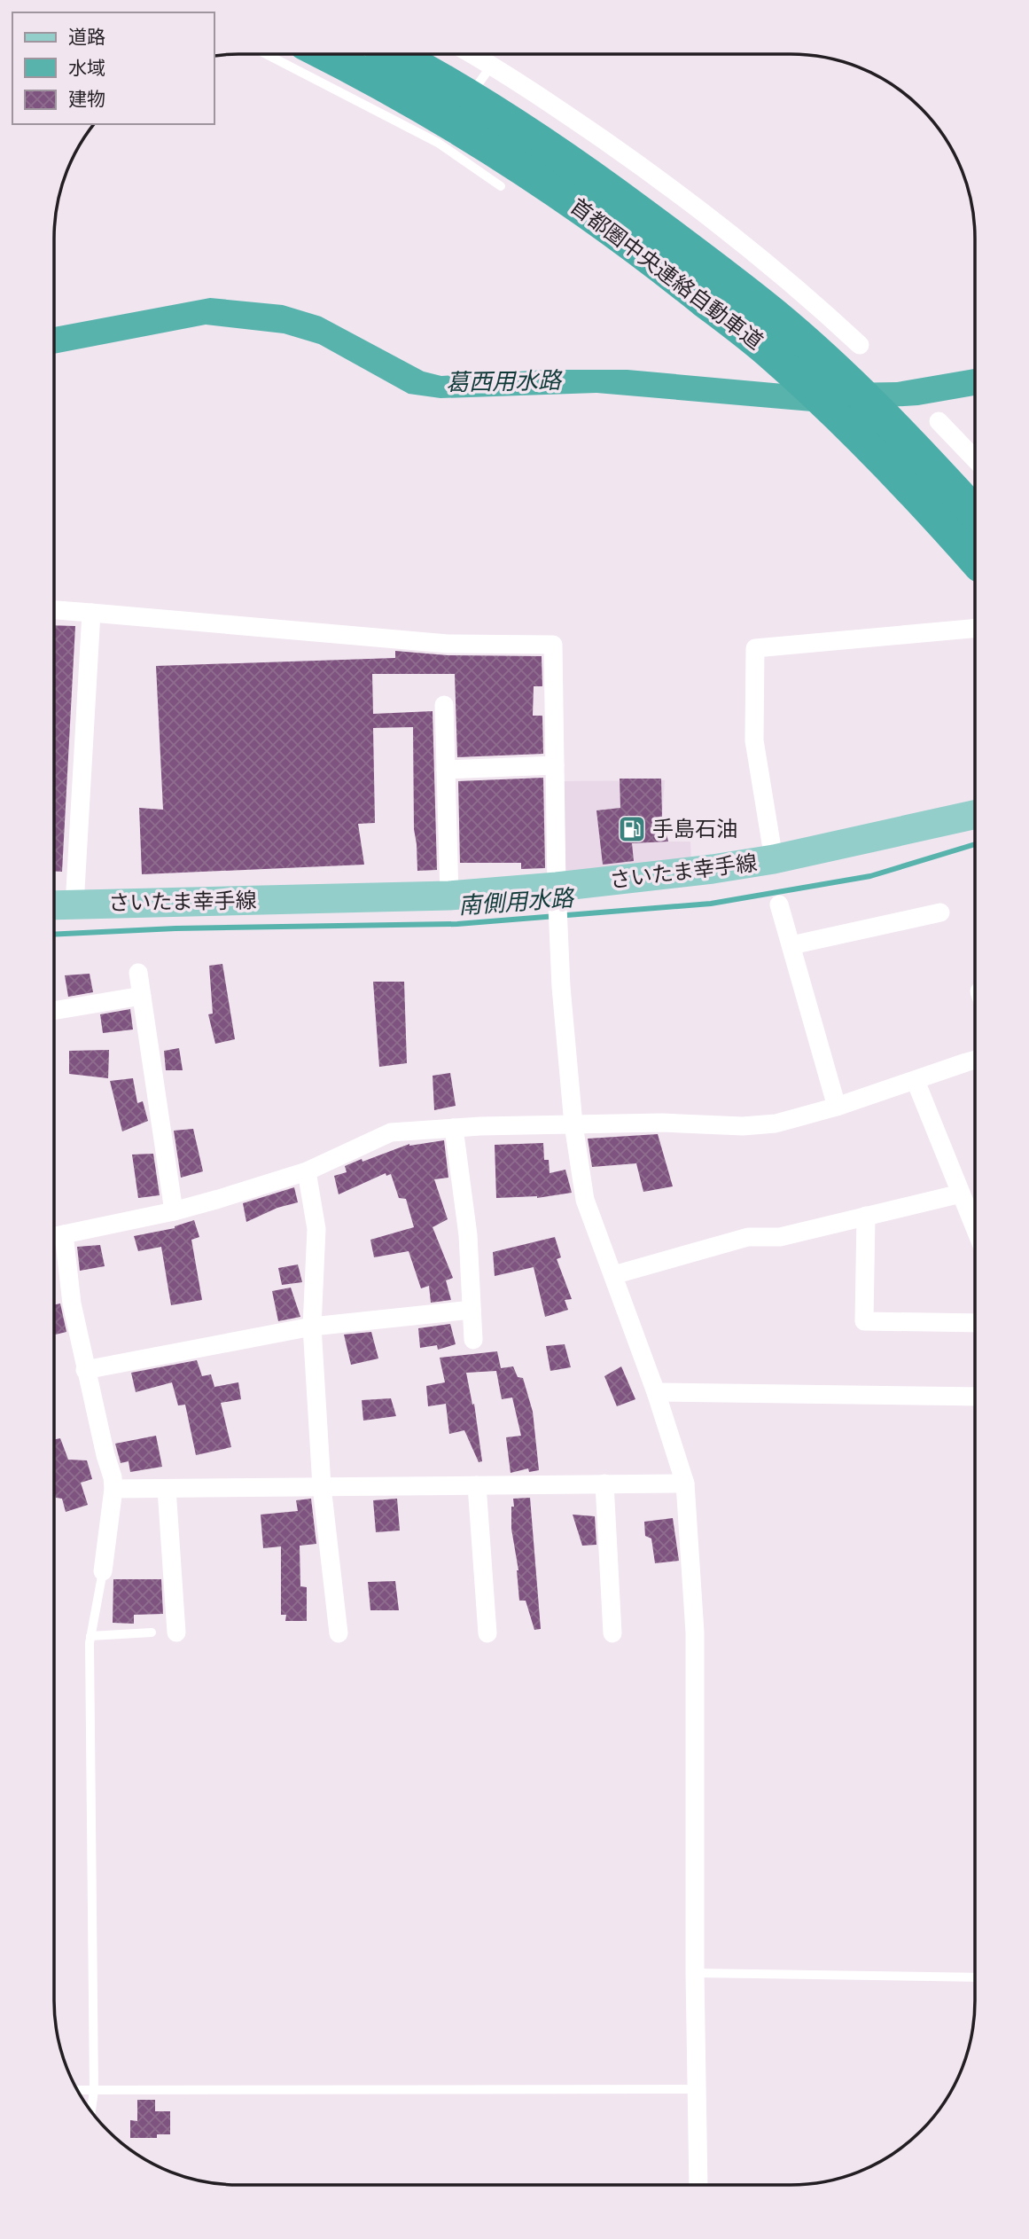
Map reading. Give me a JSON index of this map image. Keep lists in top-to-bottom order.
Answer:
{
  "streets": {
    "highway": ["首都圏中央連絡自動車道"],
    "main road": ["さいたま幸手線"]
  },
  "water": ["葛西用水路", "南側用水路"],
  "places": {
    "fuel station": ["手島石油"]
  },
  "legend": ["道路", "水域", "建物"]
}
